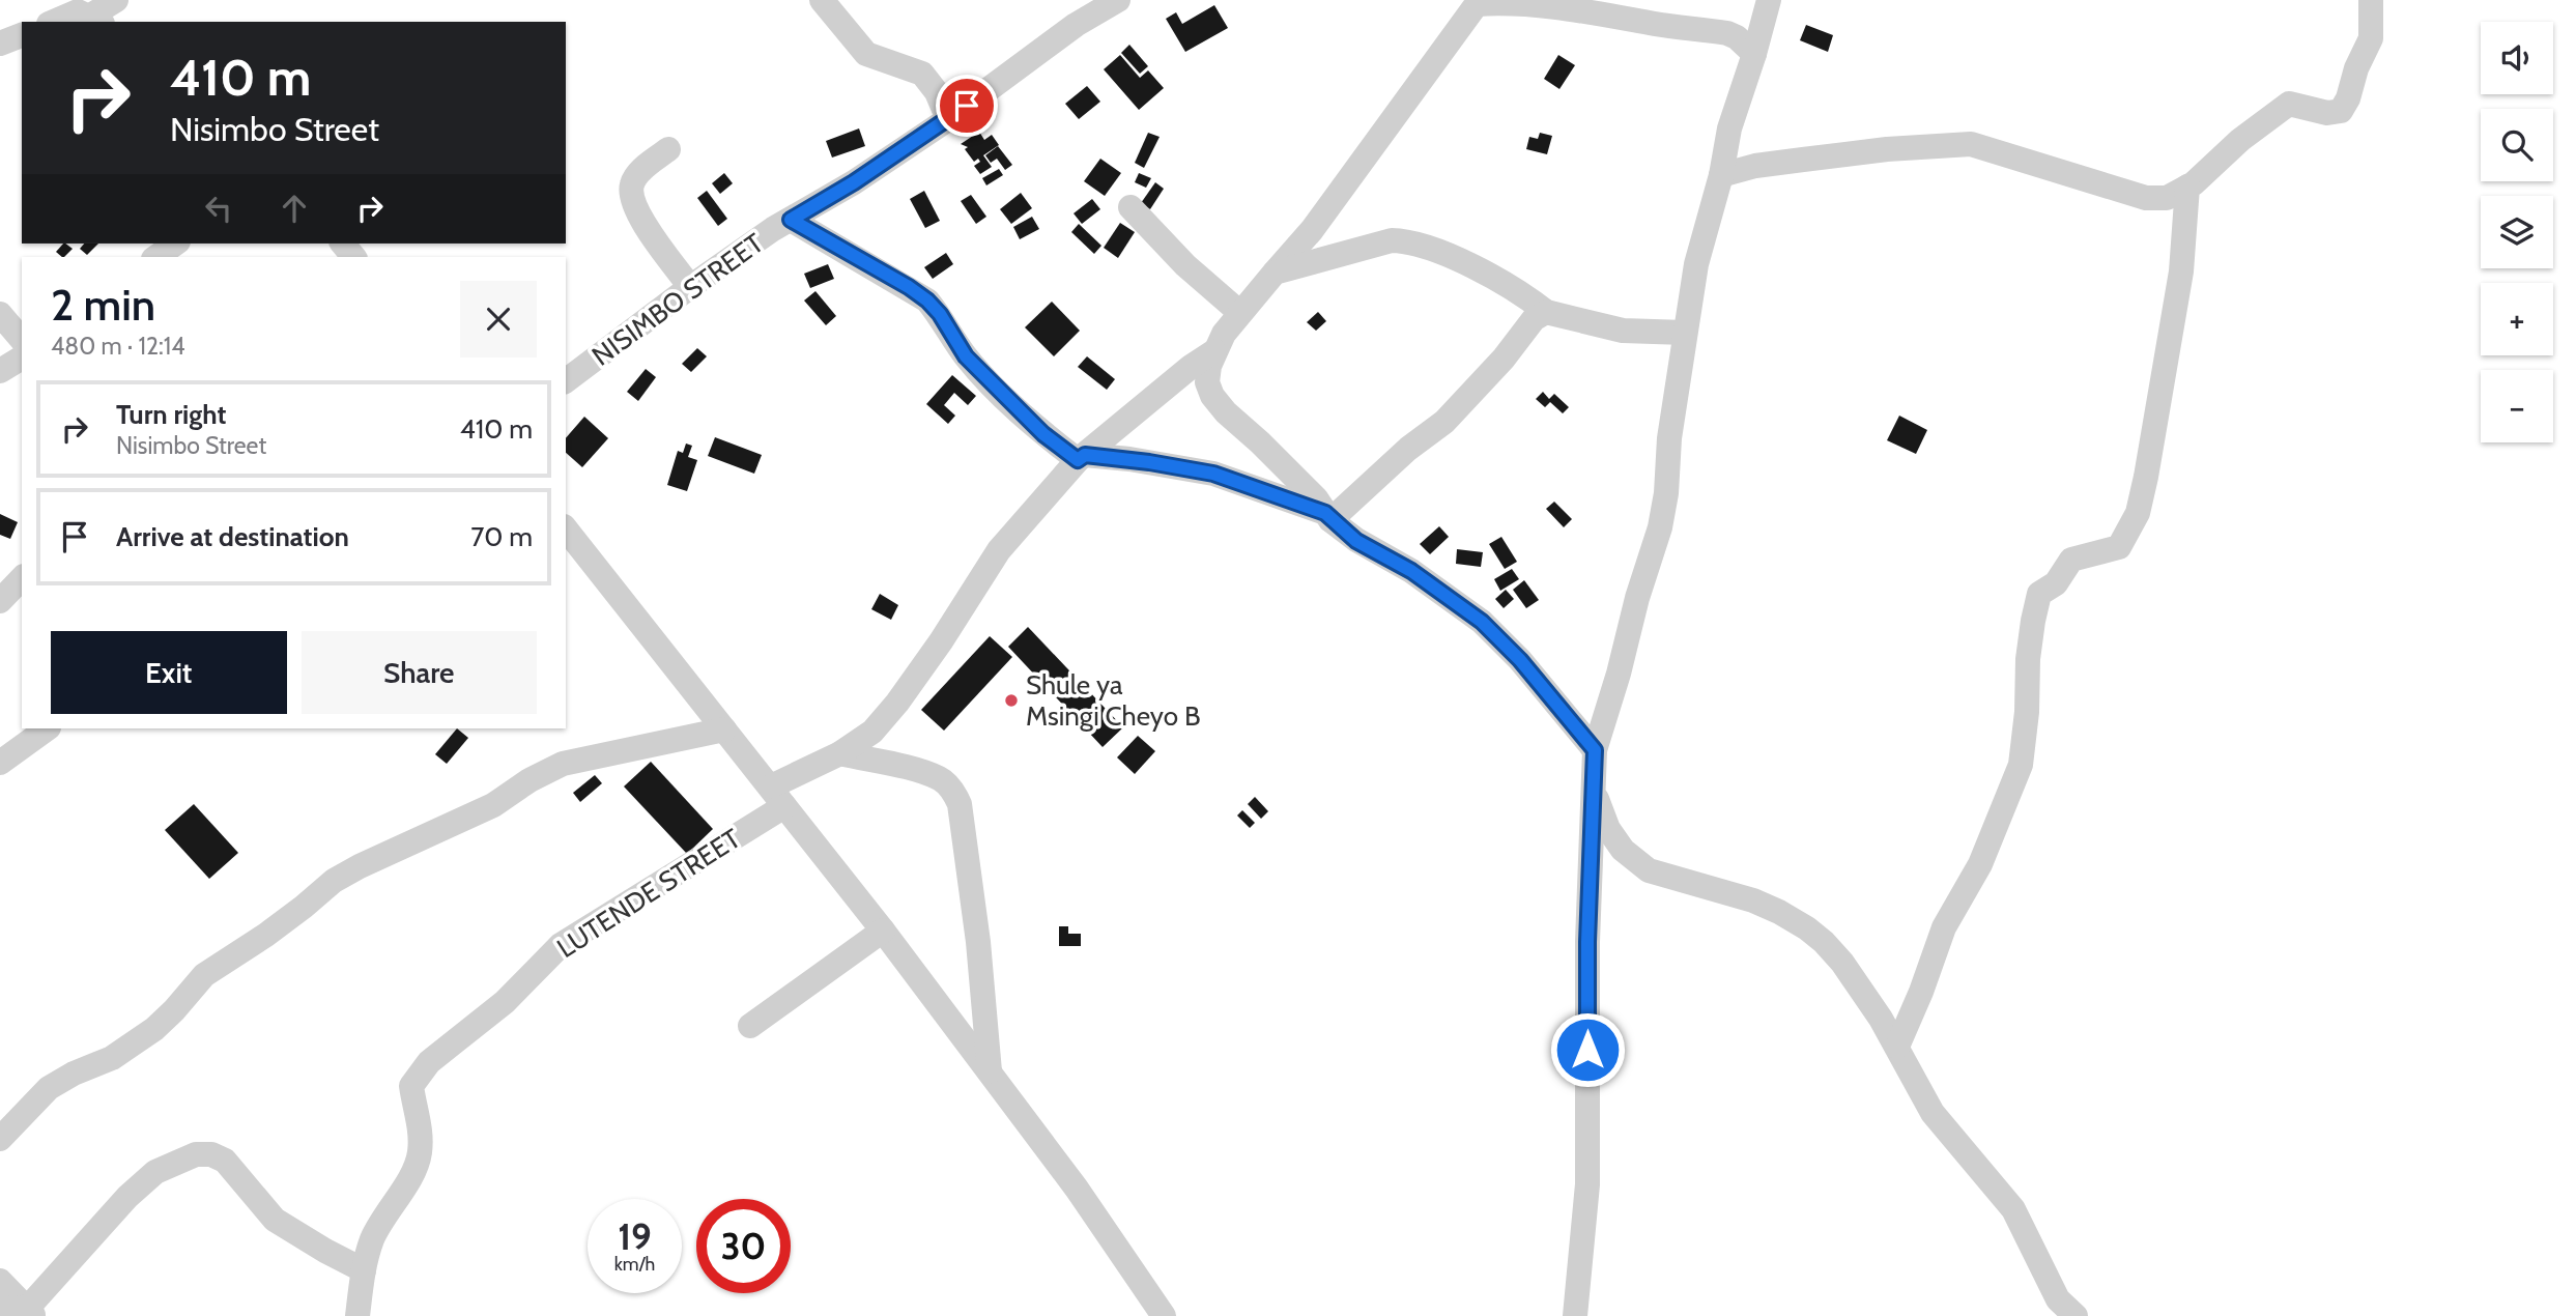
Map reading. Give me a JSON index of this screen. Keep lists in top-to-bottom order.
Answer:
{
  "streets": {
    "street": ["NISIMBO STREET", "LUTENDE STREET"]
  },
  "places": ["Shule ya Msingi Cheyo B"],
  "page": {
    "map_buttons": ["+", "−"],
    "turn": ["410 m", "Nisimbo Street"],
    "heading": ["2 min", "480 m · 12:14"],
    "list": [
      {
        "name": "Turn right",
        "note": "Nisimbo Street",
        "value": "410 m"
      },
      {
        "name": "Arrive at destination",
        "value": "70 m"
      }
    ],
    "buttons": ["Exit", "Share"],
    "speed": "19 km/h",
    "limit": "30"
  }
}
